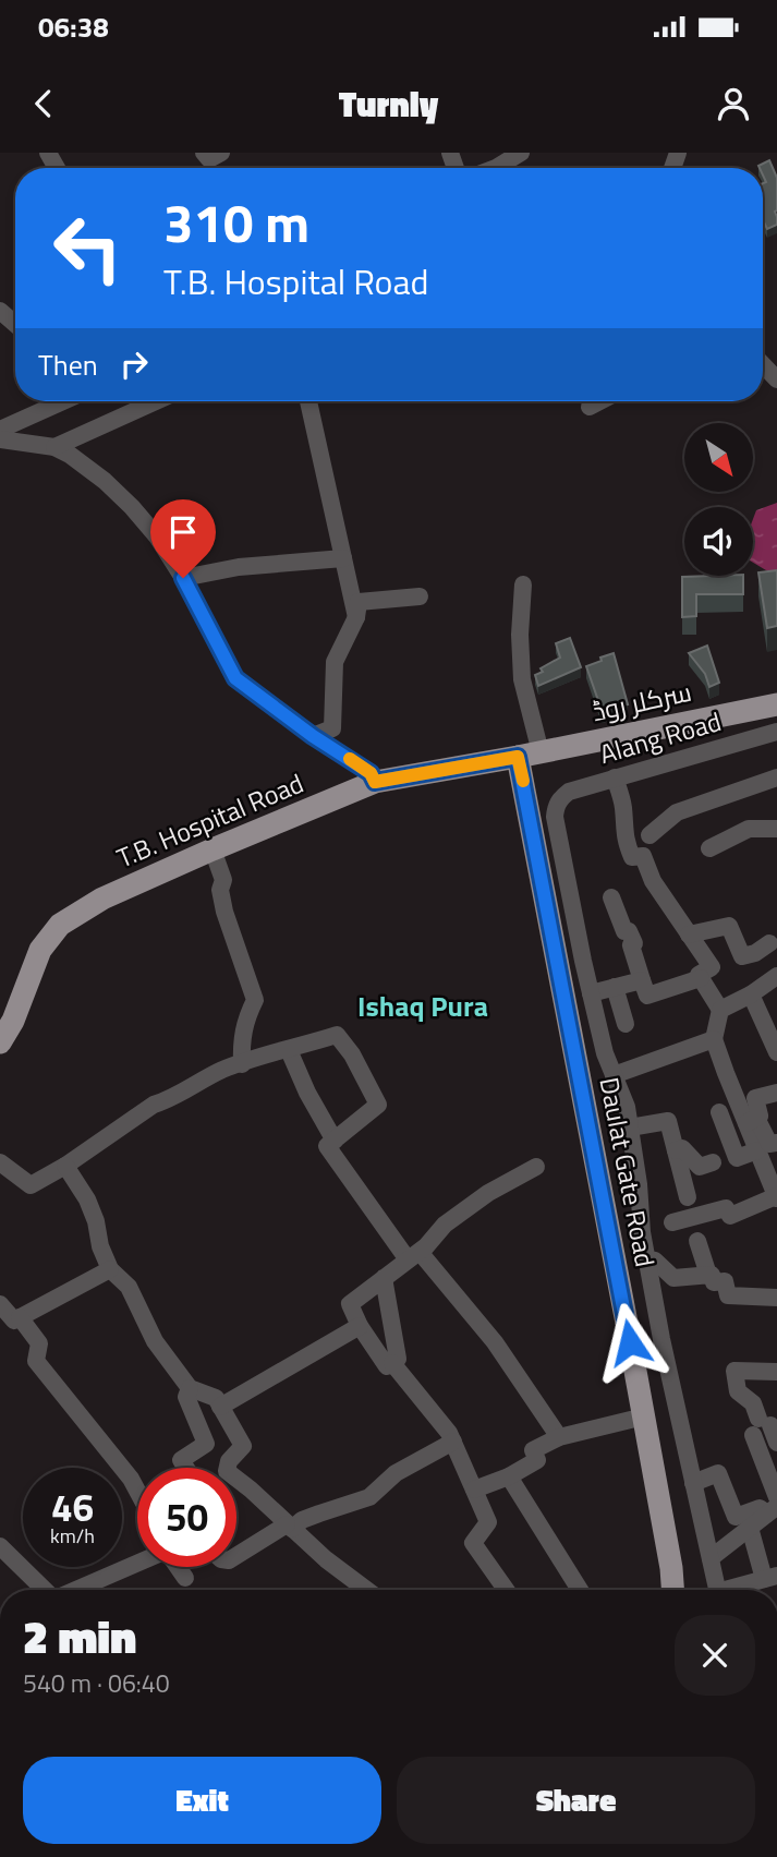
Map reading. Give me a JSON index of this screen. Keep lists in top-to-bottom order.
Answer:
{
  "streets": {
    "main road": ["سرکلر روڈ", "T.B. Hospital Road", "Daulat Gate Road"],
    "street": ["Alang Road"]
  },
  "crossings": [
    ["سرکلر روڈ", "T.B. Hospital Road"],
    ["سرکلر روڈ", "Daulat Gate Road"],
    ["T.B. Hospital Road", "Daulat Gate Road"]
  ],
  "districts": ["Ishaq Pura"],
  "north": "bottom right",
  "page": {
    "status": "06:38",
    "header": "Turnly",
    "turn": ["310 m", "T.B. Hospital Road"],
    "then": "Then",
    "speed": "46 km/h",
    "limit": "50",
    "heading": ["2 min", "540 m · 06:40"],
    "buttons": ["Exit", "Share"]
  }
}
